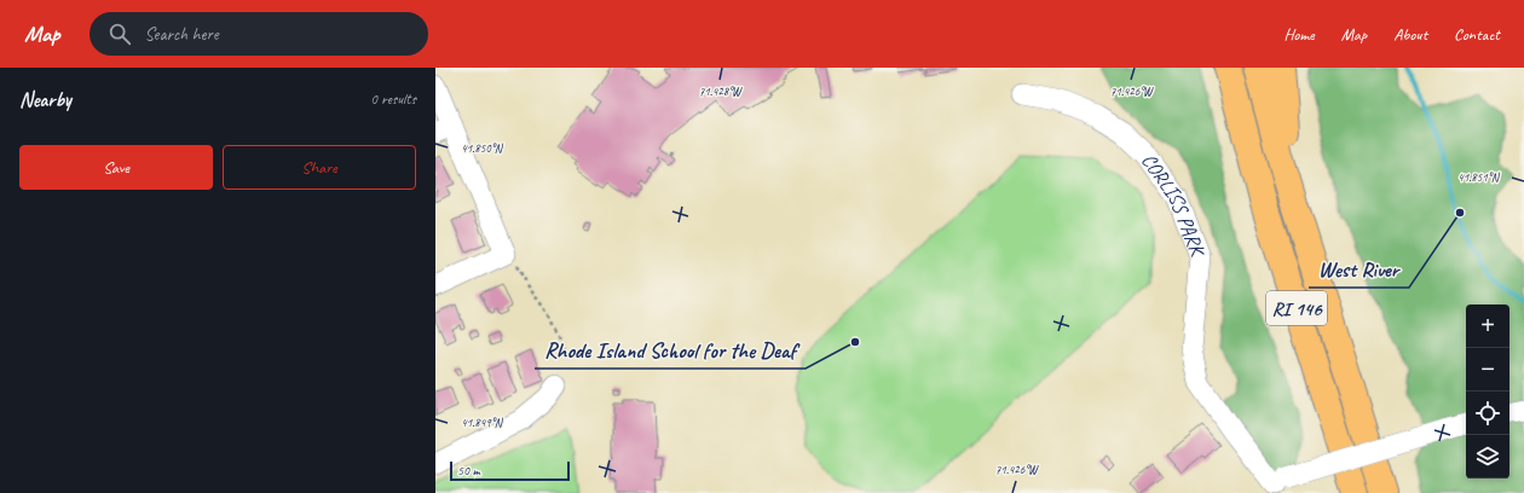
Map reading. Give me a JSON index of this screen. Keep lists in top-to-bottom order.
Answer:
{
  "streets": {
    "highway": ["RI 146"],
    "street": ["CORLISS PARK"]
  },
  "places": ["West River", "Rhode Island School for the Deaf"],
  "scale_bar": "50 m",
  "page": {
    "header": "Map",
    "search": "Search here",
    "nav": [
      "Home",
      "Map",
      "About",
      "Contact"
    ],
    "heading": ["Nearby", "0 results"],
    "buttons": ["Save", "Share"],
    "map_buttons": ["+", "−"],
    "scale": "50 m"
  },
  "coordinates": [
    "71.428°W",
    "71.426°W",
    "41.850°N",
    "41.851°N",
    "41.849°N"
  ]
}
